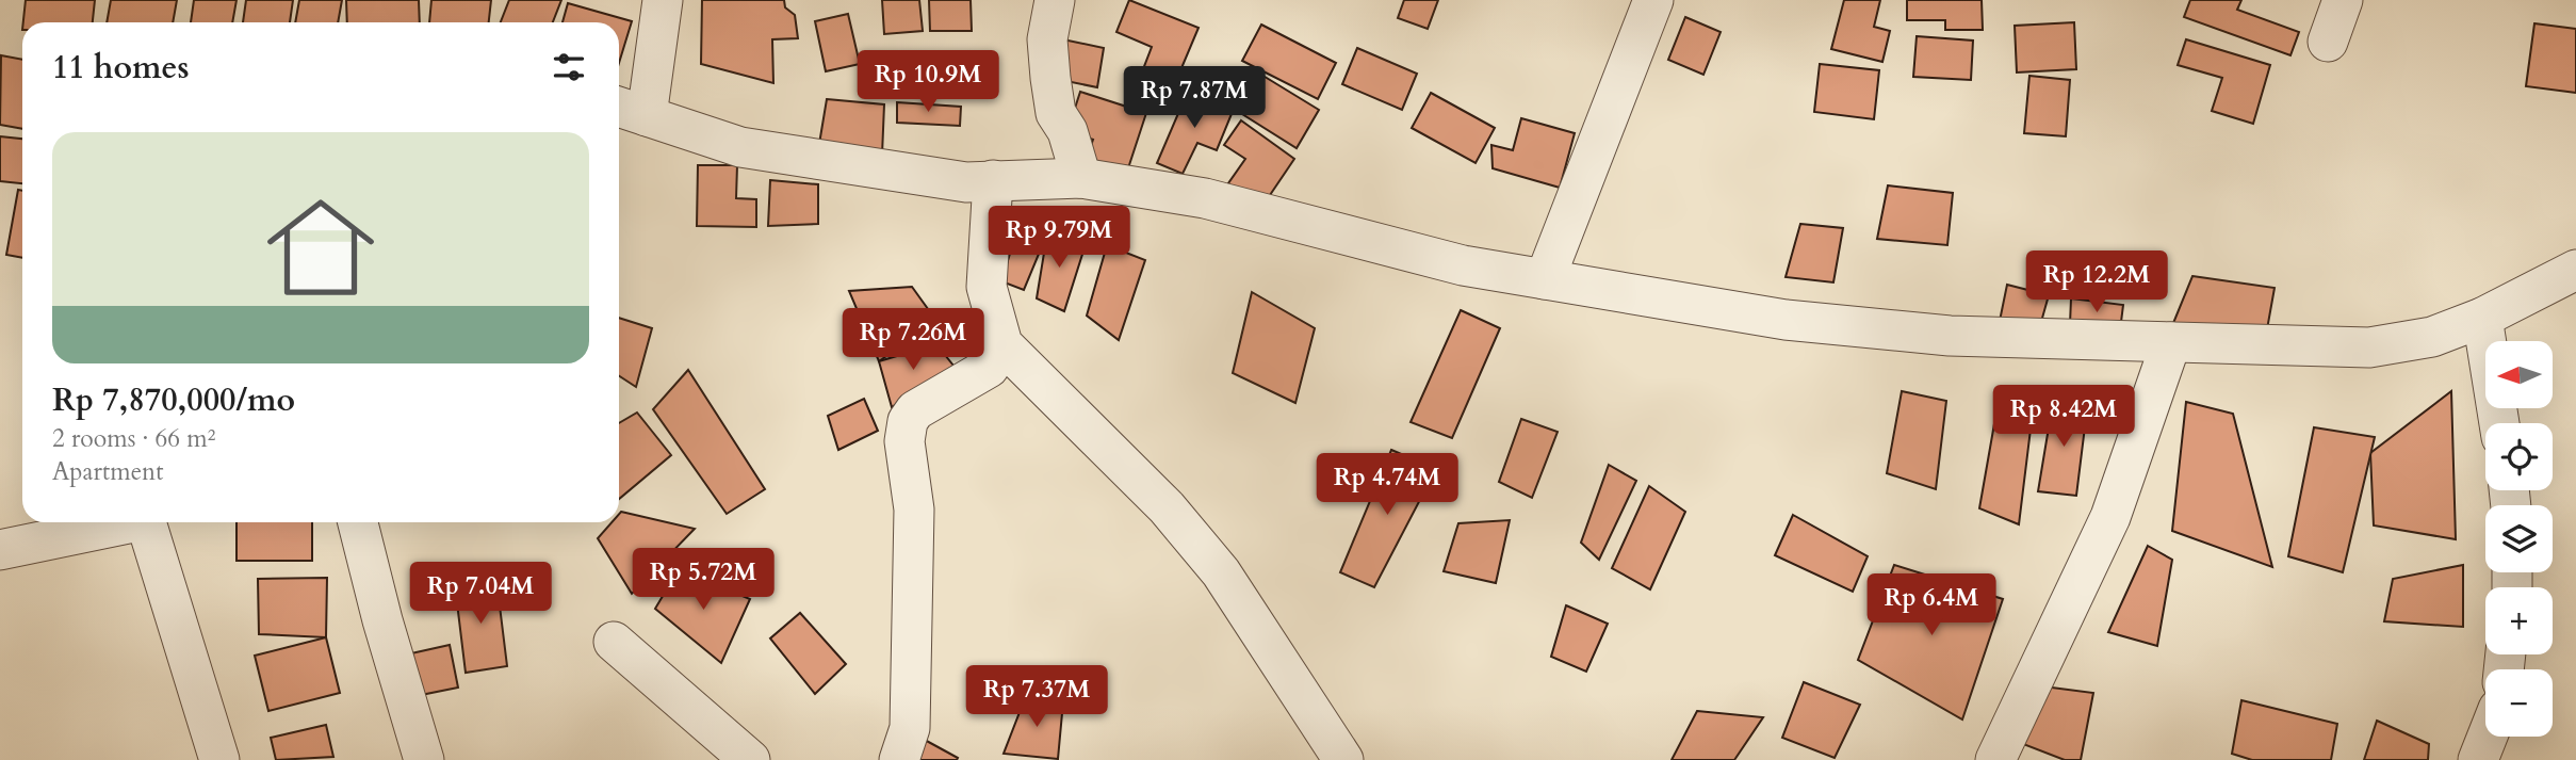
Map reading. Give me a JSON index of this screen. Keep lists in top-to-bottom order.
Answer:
{
  "north": "left",
  "page": {
    "heading": "11 homes",
    "price": [
      "Rp 10.9M",
      "Rp 7.87M",
      "Rp 9.79M",
      "Rp 12.2M",
      "Rp 7.26M",
      "Rp 8.42M",
      "Rp 4.74M",
      "Rp 5.72M",
      "Rp 7.04M",
      "Rp 6.4M",
      "Rp 7.37M"
    ],
    "list": [
      {
        "name": "Rp 7,870,000/mo",
        "note": "2 rooms · 66 m² · Apartment"
      }
    ],
    "map_buttons": ["+", "−"]
  }
}
